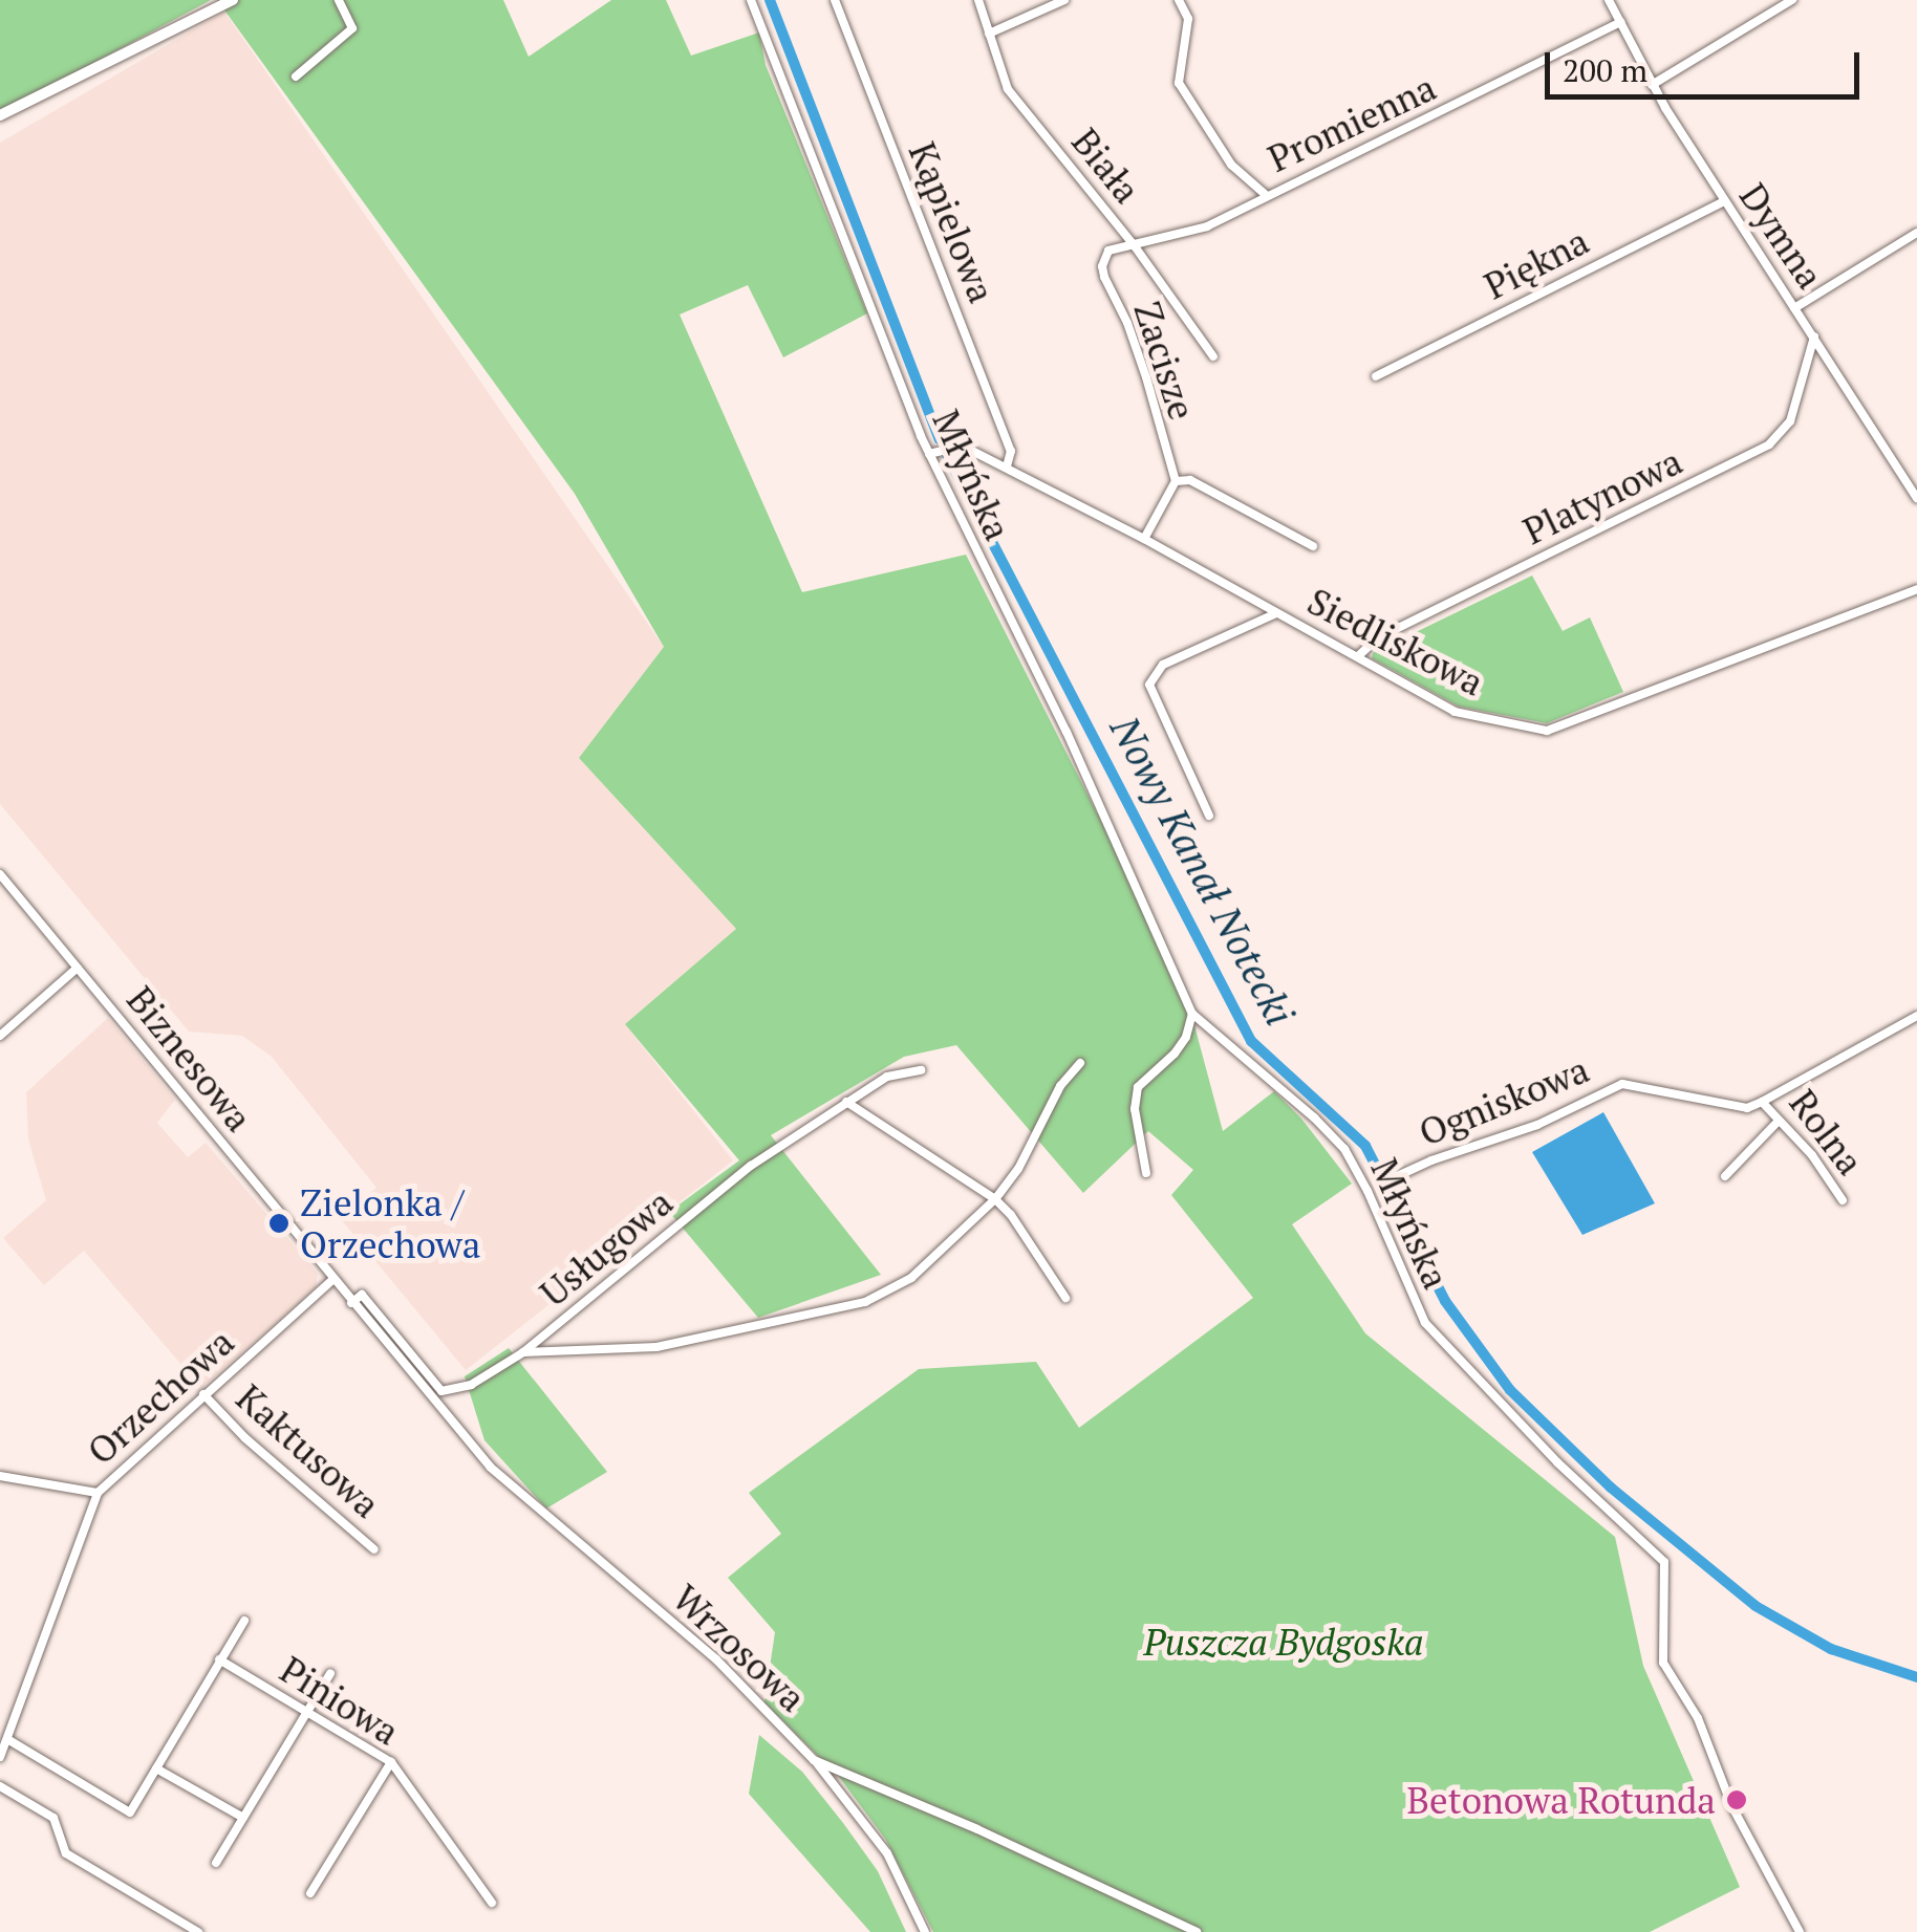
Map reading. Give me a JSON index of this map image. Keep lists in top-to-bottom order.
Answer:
{
  "streets": {
    "street": [
      "Promienna",
      "Biała",
      "Kąpielowa",
      "Dymna",
      "Piękna",
      "Zacisze",
      "Młyńska",
      "Platynowa",
      "Siedliskowa",
      "Biznesowa",
      "Ogniskowa",
      "Rolna",
      "Usługowa",
      "Orzechowa",
      "Kaktusowa",
      "Wrzosowa",
      "Piniowa"
    ]
  },
  "crossings": [
    ["Promienna", "Biała"],
    ["Promienna", "Dymna"],
    ["Promienna", "Zacisze"],
    ["Kąpielowa", "Siedliskowa"],
    ["Dymna", "Piękna"],
    ["Dymna", "Platynowa"],
    ["Młyńska", "Siedliskowa"],
    ["Platynowa", "Siedliskowa"],
    ["Biznesowa", "Orzechowa"],
    ["Biznesowa", "Wrzosowa"],
    ["Ogniskowa", "Rolna"],
    ["Usługowa", "Wrzosowa"],
    ["Orzechowa", "Kaktusowa"],
    ["Orzechowa", "Wrzosowa"]
  ],
  "water": ["Nowy Kanał Notecki"],
  "parks": ["Puszcza Bydgoska"],
  "places": ["Zielonka / Orzechowa", "Betonowa Rotunda"],
  "scale_bar": "200 m"
}
